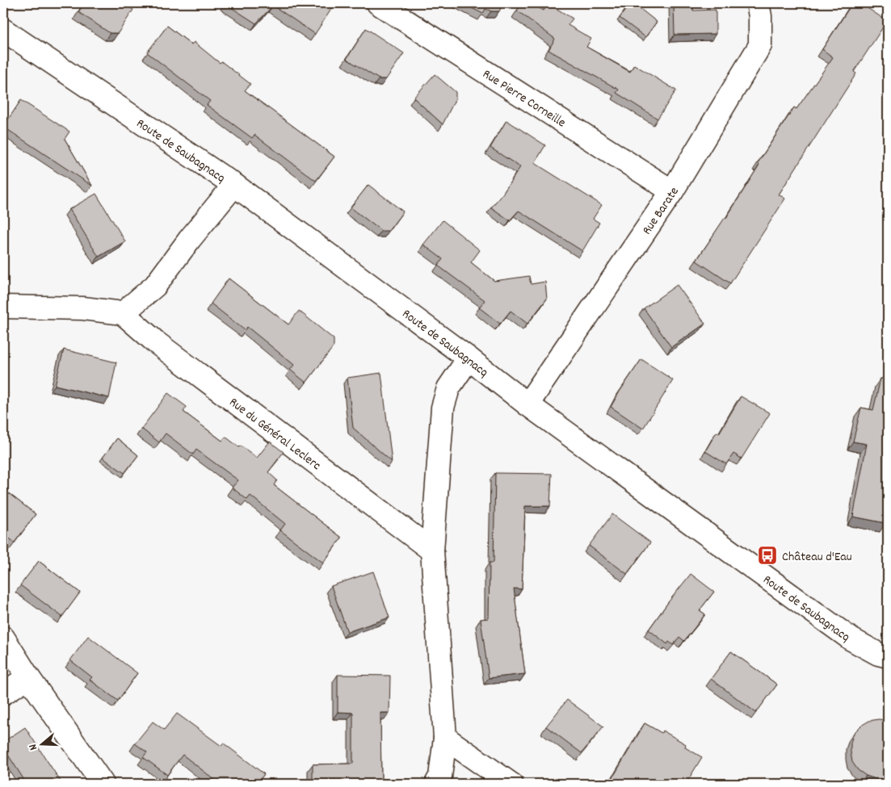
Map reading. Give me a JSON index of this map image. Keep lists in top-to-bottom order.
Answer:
{
  "streets": {
    "street": [
      "Rue Pierre Corneille",
      "Route de Saubagnacq",
      "Rue Barate",
      "Rue du Général Leclerc"
    ]
  },
  "crossings": [
    ["Rue Pierre Corneille", "Rue Barate"],
    ["Route de Saubagnacq", "Rue Barate"]
  ],
  "places": {
    "bus stop": ["Château d'Eau"]
  },
  "north": "left"
}
